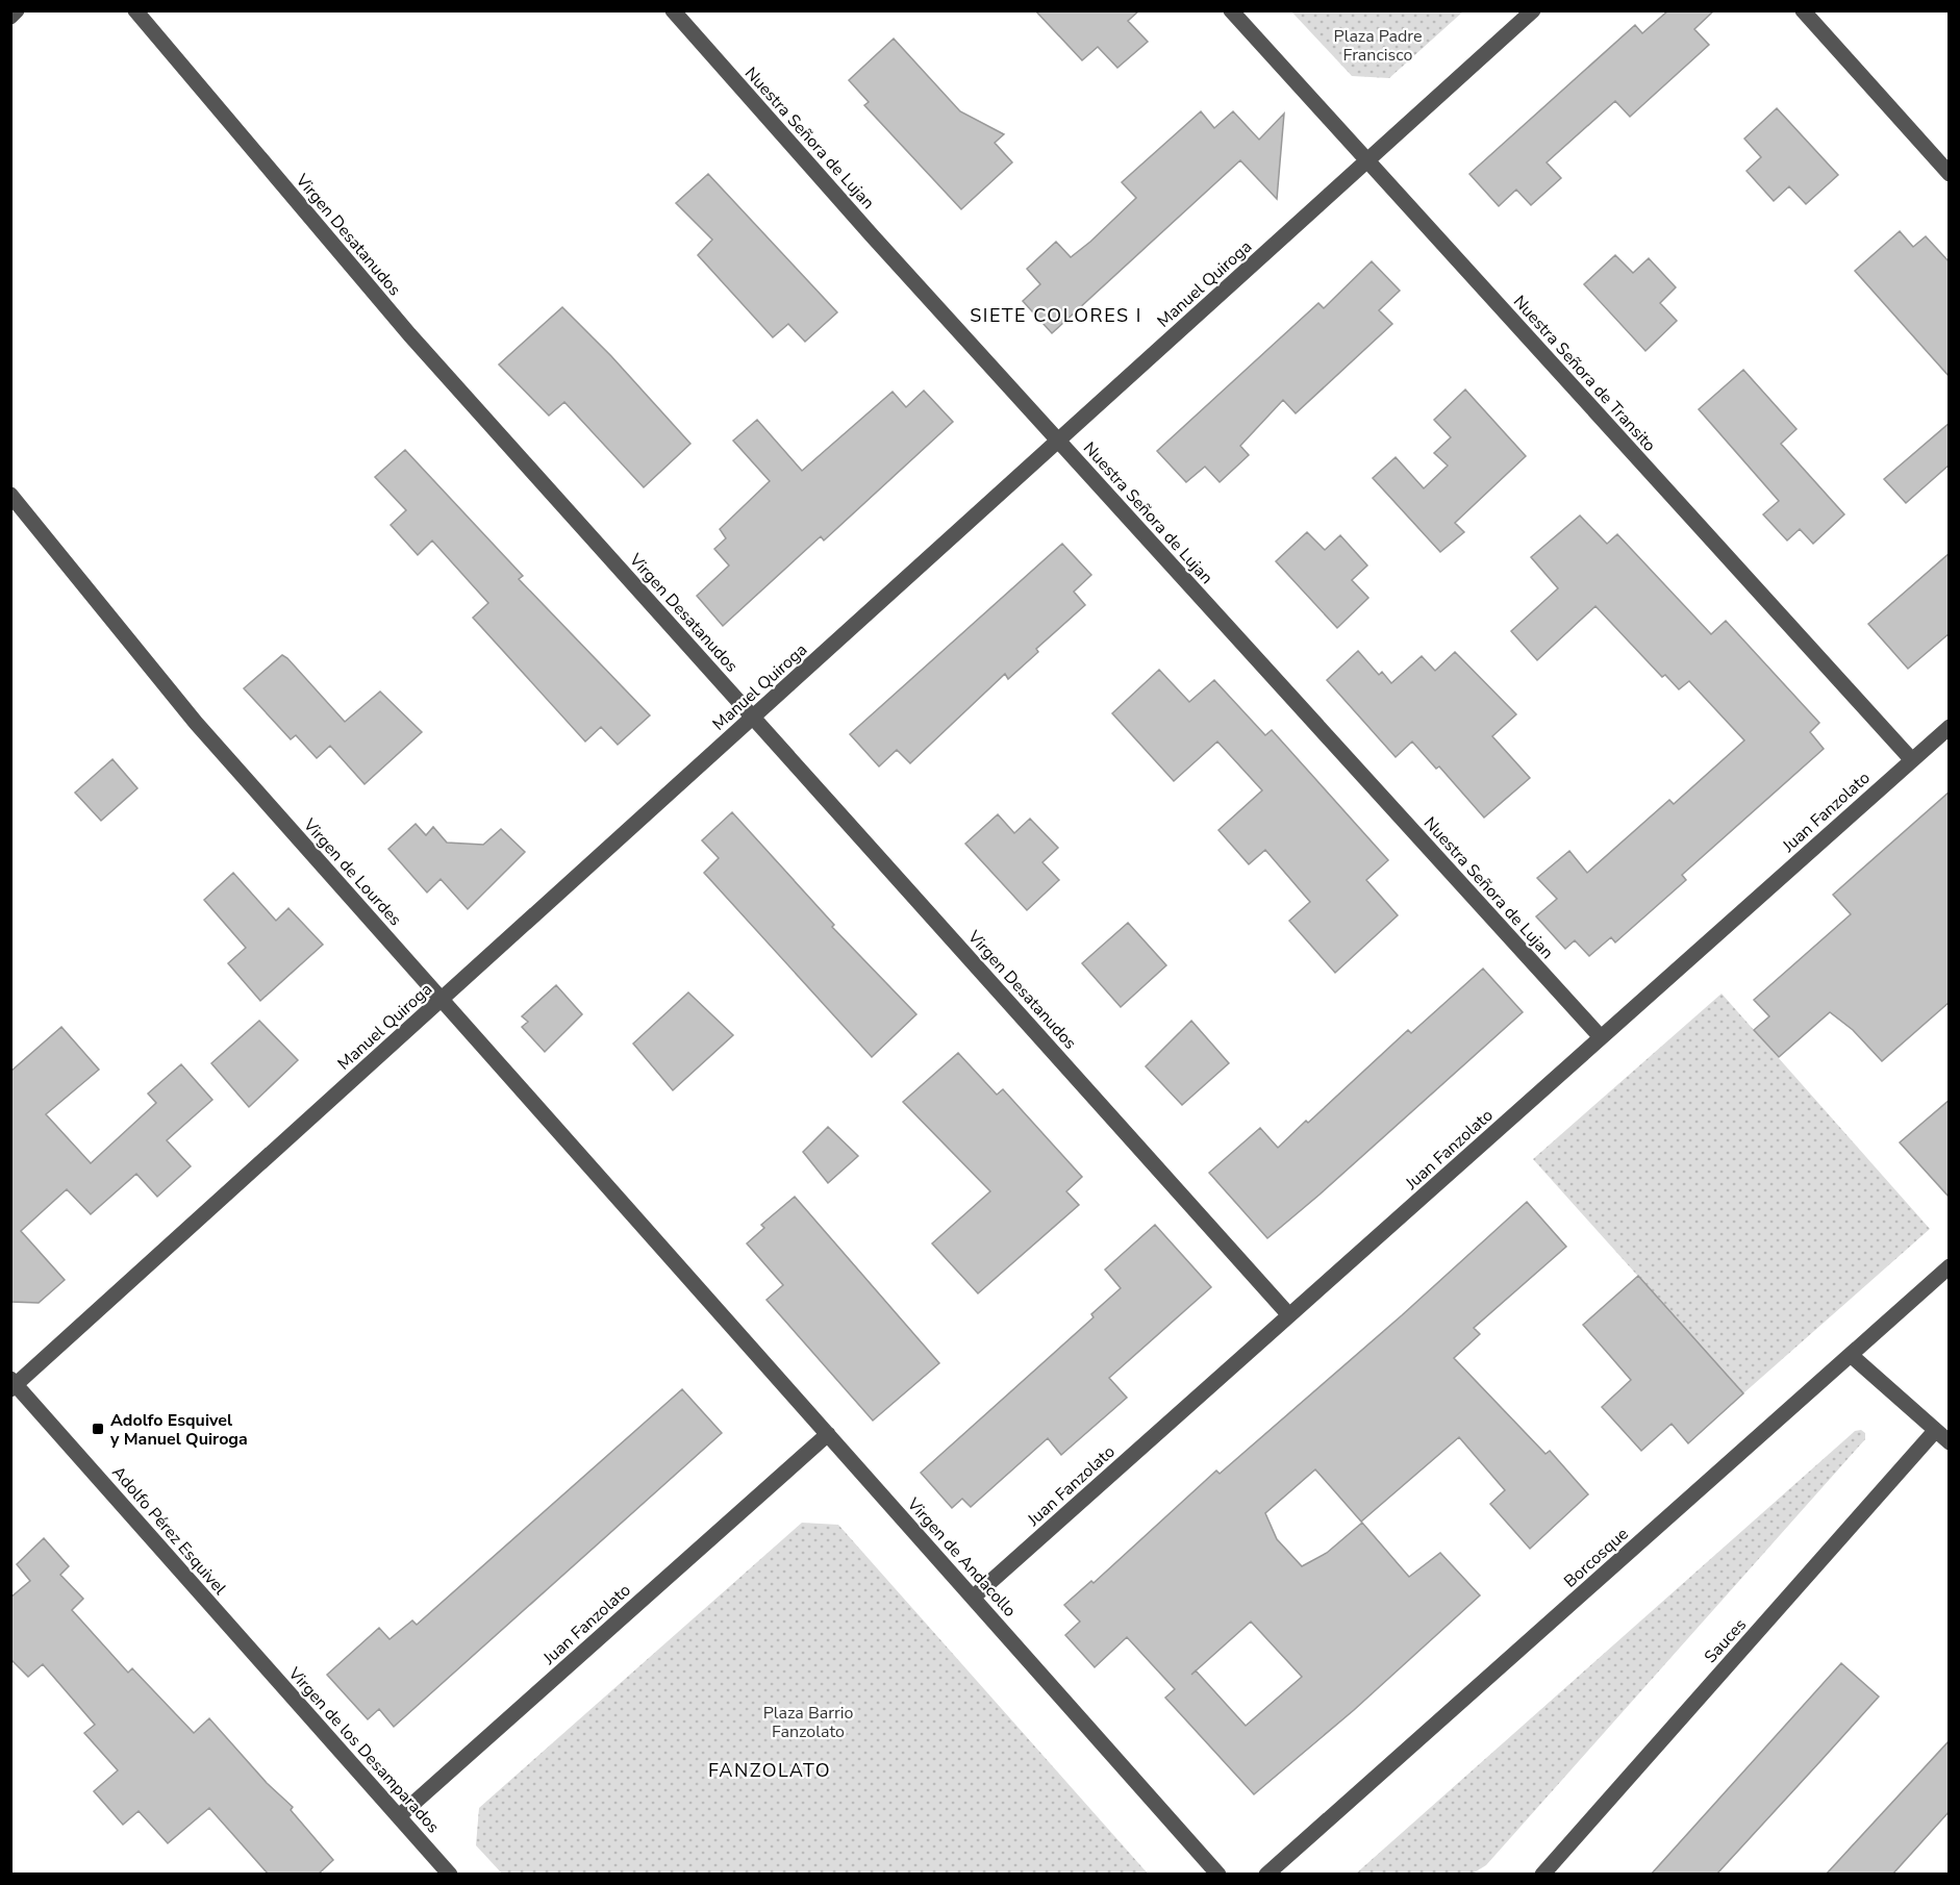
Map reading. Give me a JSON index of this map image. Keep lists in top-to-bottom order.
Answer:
{
  "streets": {
    "street": [
      "Nuestra Señora de Lujan",
      "Virgen Desatanudos",
      "Manuel Quiroga",
      "Nuestra Señora de Transito",
      "Juan Fanzolato",
      "Virgen de Lourdes",
      "Adolfo Pérez Esquivel",
      "Virgen de Andacollo",
      "Borcosque",
      "Sauces",
      "Virgen de los Desamparados"
    ]
  },
  "crossings": [
    ["Nuestra Señora de Lujan", "Manuel Quiroga"],
    ["Nuestra Señora de Lujan", "Juan Fanzolato"],
    ["Virgen Desatanudos", "Manuel Quiroga"],
    ["Virgen Desatanudos", "Juan Fanzolato"],
    ["Manuel Quiroga", "Nuestra Señora de Transito"],
    ["Manuel Quiroga", "Virgen de Lourdes"],
    ["Manuel Quiroga", "Adolfo Pérez Esquivel"],
    ["Nuestra Señora de Transito", "Juan Fanzolato"],
    ["Juan Fanzolato", "Virgen de Andacollo"],
    ["Juan Fanzolato", "Virgen de los Desamparados"],
    ["Virgen de Lourdes", "Virgen de Andacollo"],
    ["Adolfo Pérez Esquivel", "Virgen de los Desamparados"]
  ],
  "districts": ["SIETE COLORES I", "FANZOLATO"],
  "parks": ["Plaza Padre Francisco", "Plaza Barrio Fanzolato"],
  "places": {
    "transit": ["Adolfo Esquivel y Manuel Quiroga"]
  }
}
